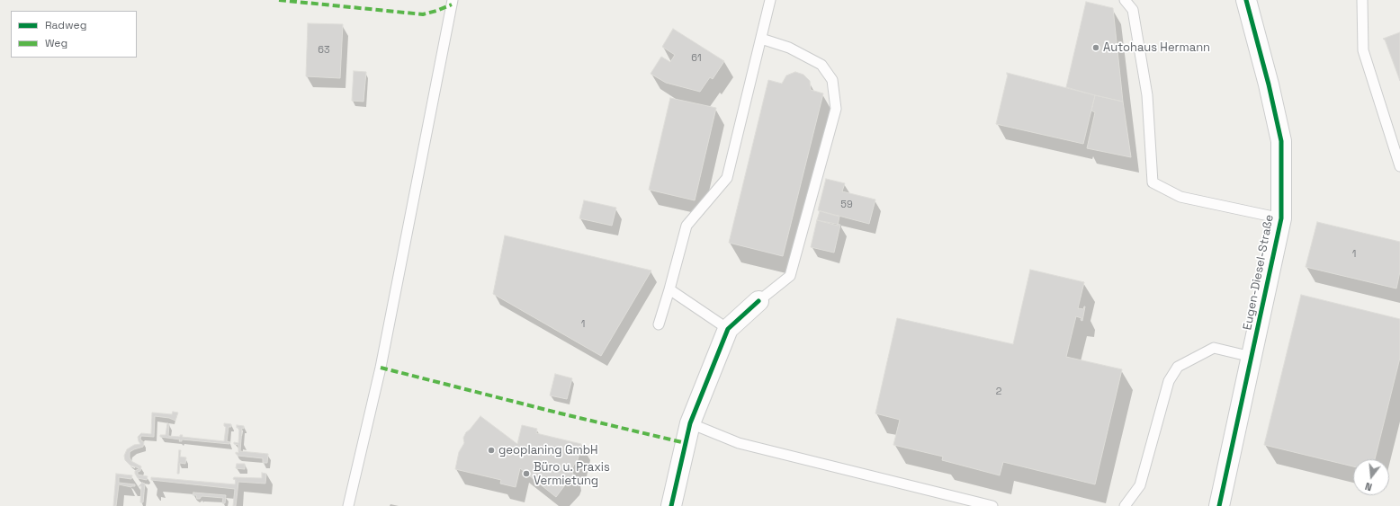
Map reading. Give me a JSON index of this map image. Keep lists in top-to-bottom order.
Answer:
{
  "streets": {
    "street": ["Eugen-Diesel-Straße"]
  },
  "places": ["Autohaus Hermann", "geoplaning GmbH", "Büro u. Praxis Vermietung"],
  "house_numbers": [
    "63",
    "61",
    "59",
    "1",
    "1",
    "2"
  ],
  "legend": ["Radweg", "Weg"],
  "north": "bottom"
}
